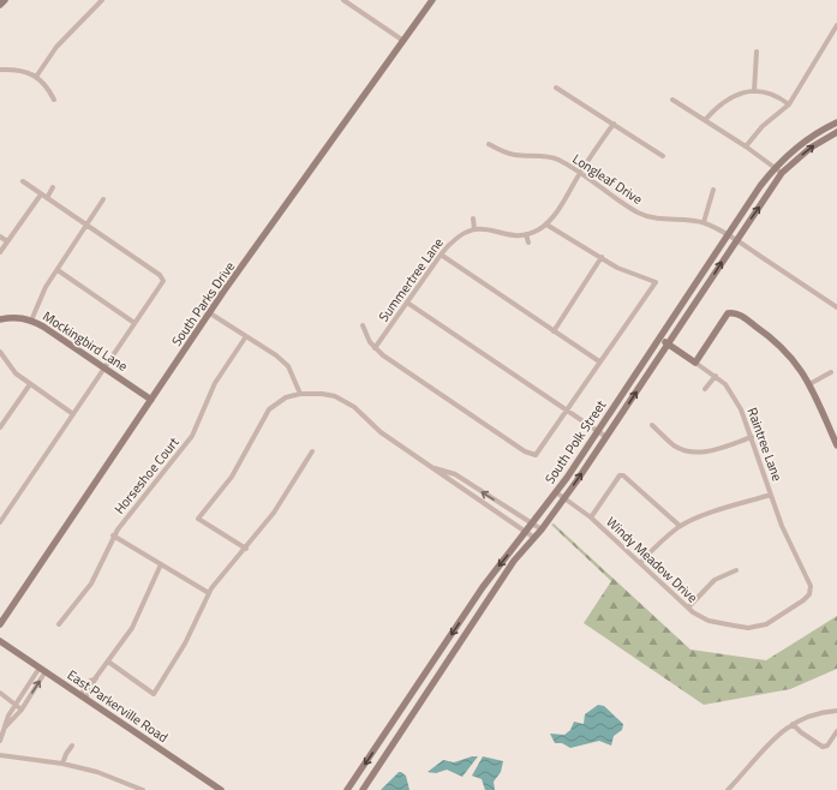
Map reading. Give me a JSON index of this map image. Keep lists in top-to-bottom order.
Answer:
{
  "streets": {
    "main road": [
      "South Parks Drive",
      "Mockingbird Lane",
      "South Polk Street",
      "Raintree Lane",
      "East Parkerville Road"
    ],
    "street": [
      "Longleaf Drive",
      "Summertree Lane",
      "Horseshoe Court",
      "Windy Meadow Drive"
    ]
  },
  "crossings": [
    ["Longleaf Drive", "South Polk Street"],
    ["South Parks Drive", "Mockingbird Lane"],
    ["South Polk Street", "Raintree Lane"],
    ["South Polk Street", "Windy Meadow Drive"],
    ["Raintree Lane", "Windy Meadow Drive"]
  ]
}
